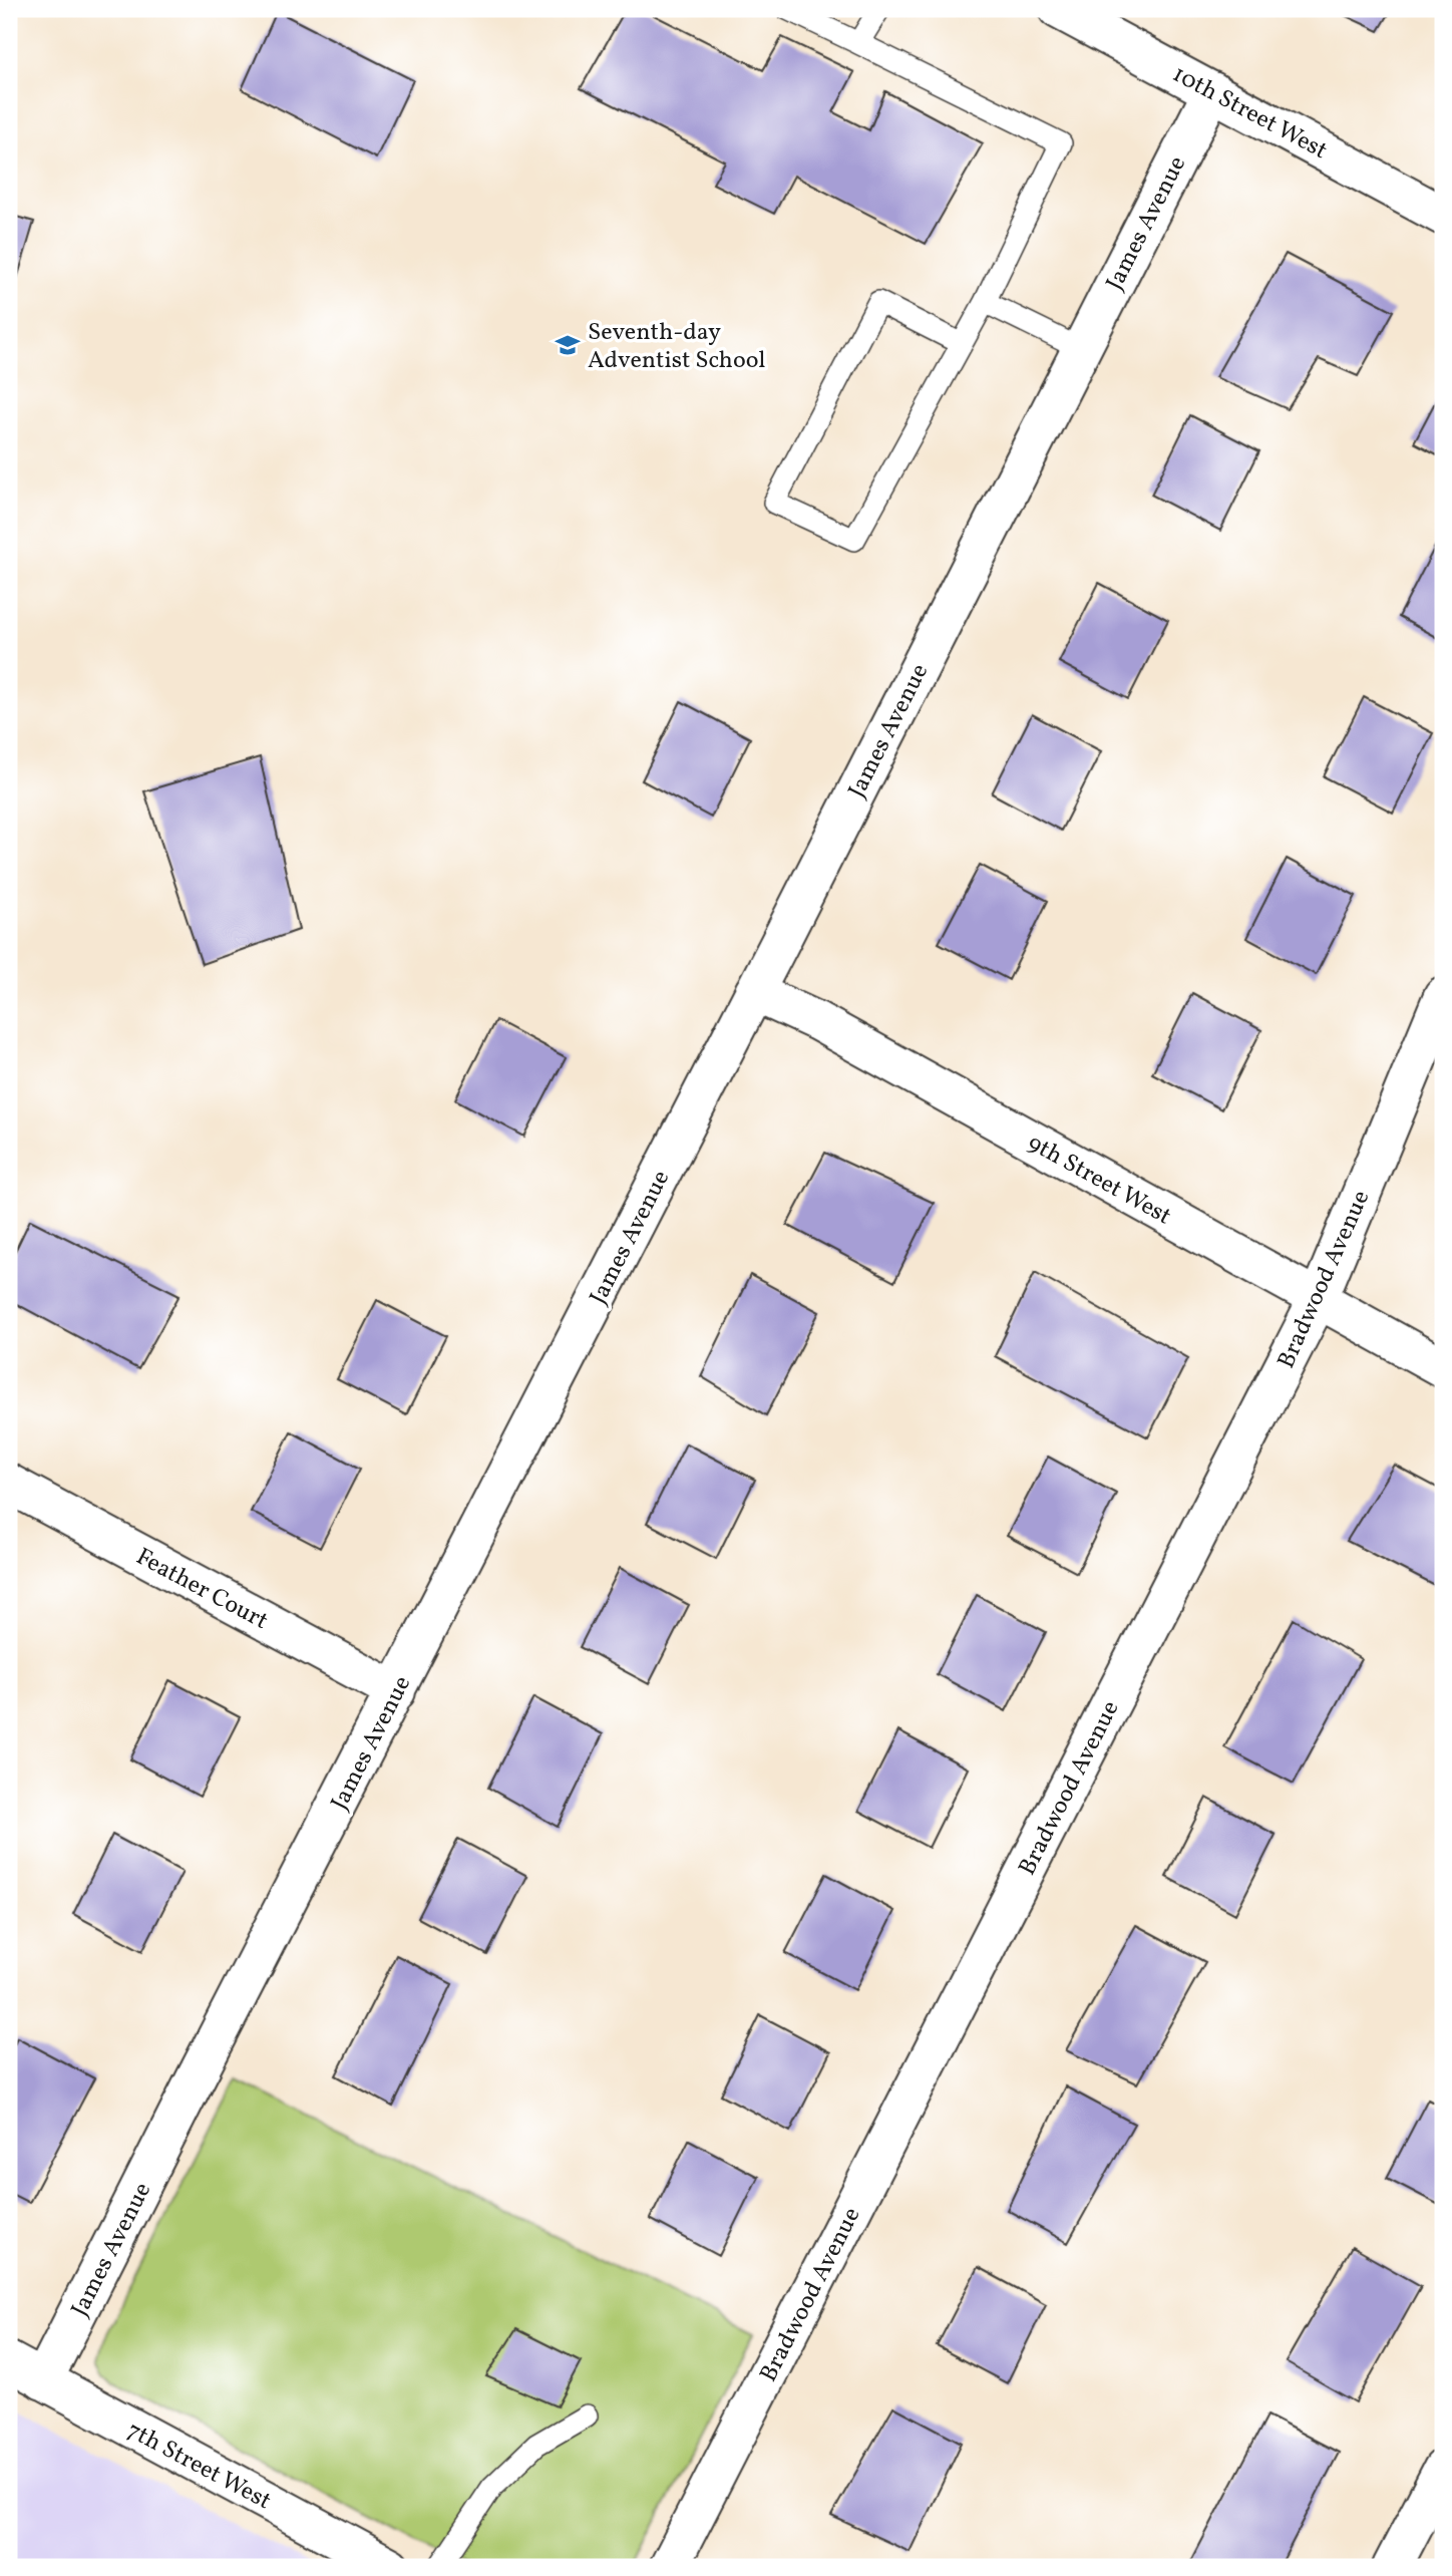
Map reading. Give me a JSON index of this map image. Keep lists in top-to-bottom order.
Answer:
{
  "streets": {
    "street": [
      "10th Street West",
      "James Avenue",
      "9th Street West",
      "Bradwood Avenue",
      "Feather Court",
      "7th Street West"
    ]
  },
  "crossings": [
    ["10th Street West", "James Avenue"],
    ["James Avenue", "9th Street West"],
    ["James Avenue", "Feather Court"],
    ["James Avenue", "7th Street West"],
    ["9th Street West", "Bradwood Avenue"]
  ],
  "places": {
    "school or university": ["Seventh-day Adventist School"]
  }
}
